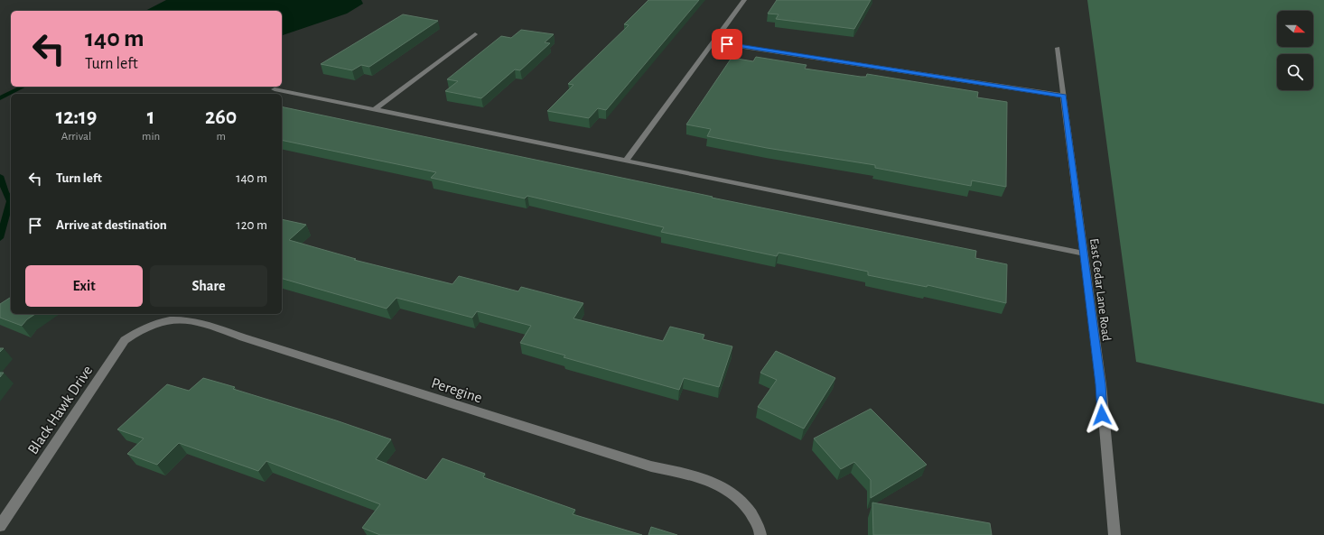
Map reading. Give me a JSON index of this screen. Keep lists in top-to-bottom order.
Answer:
{
  "streets": {
    "street": ["East Cedar Lane Road", "Peregine", "Black Hawk Drive"]
  },
  "crossings": [
    ["Peregine", "Black Hawk Drive"]
  ],
  "north": "right",
  "page": {
    "turn": ["140 m", "Turn left"],
    "eta": [
      "12:19",
      "Arrival",
      "1",
      "min",
      "260",
      "m"
    ],
    "list": [
      {
        "name": "Turn left",
        "value": "140 m"
      },
      {
        "name": "Arrive at destination",
        "value": "120 m"
      }
    ],
    "buttons": ["Exit", "Share"]
  }
}
